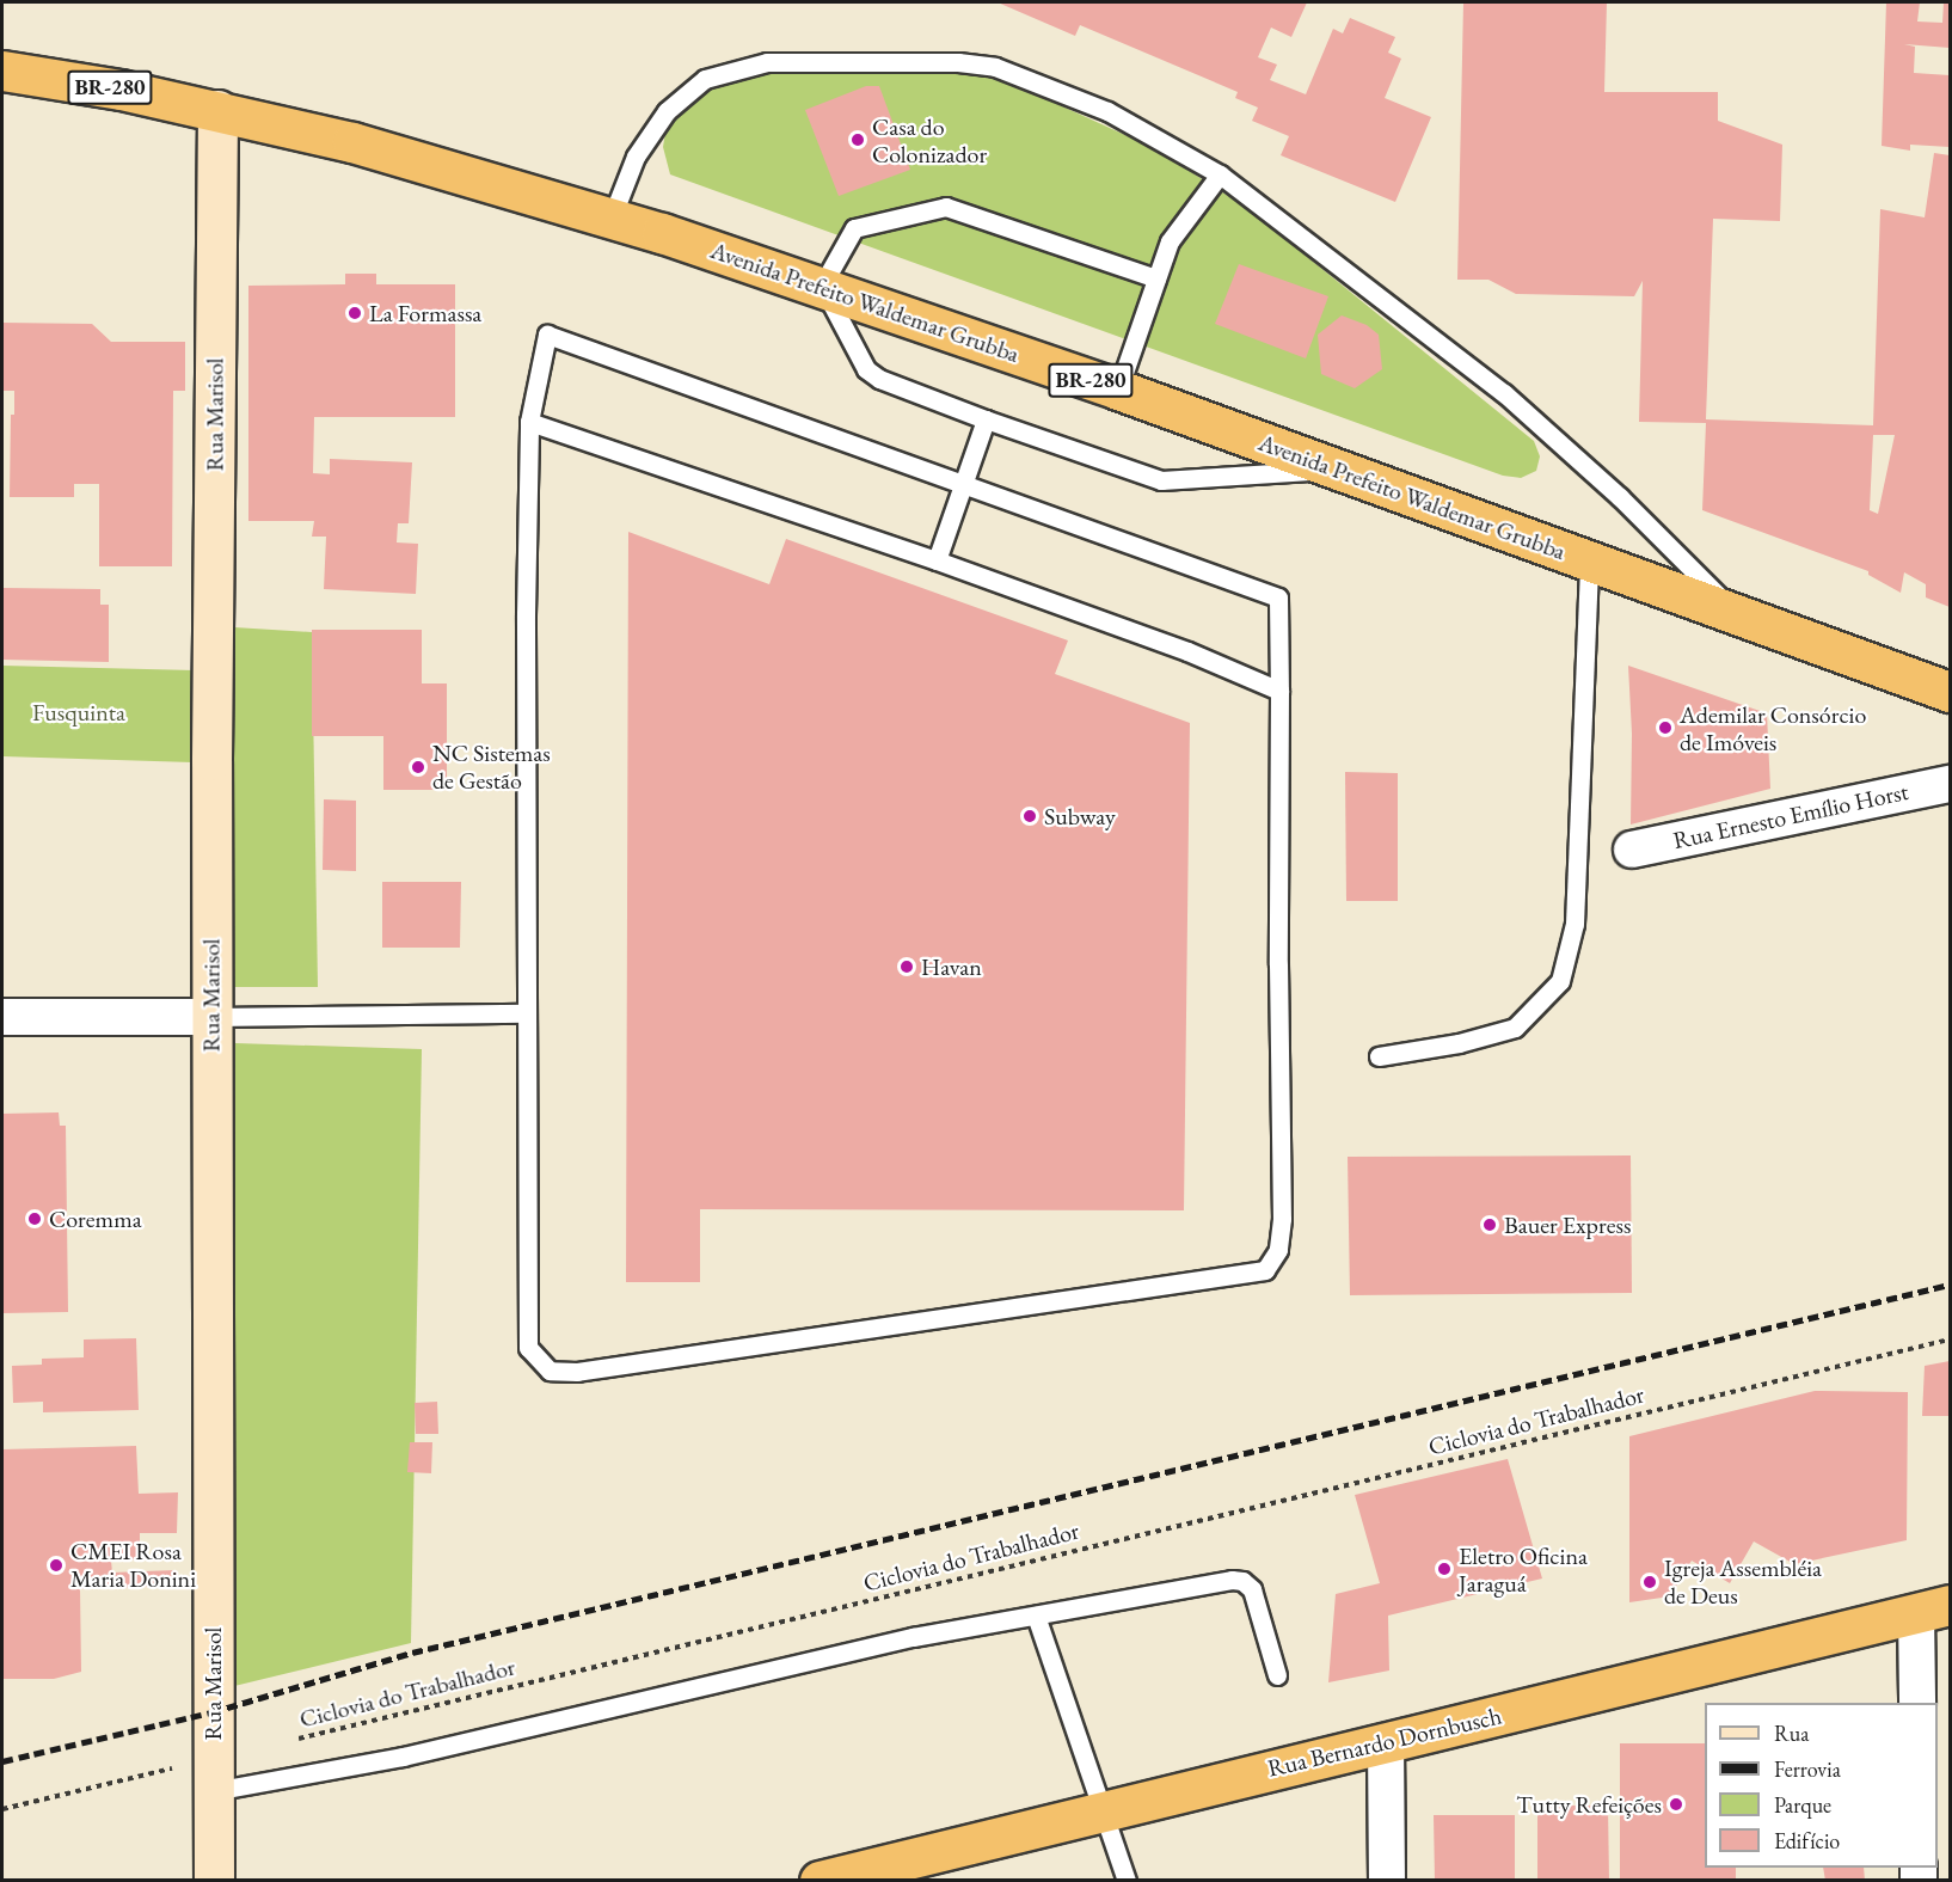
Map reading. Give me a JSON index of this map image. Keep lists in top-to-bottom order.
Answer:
{
  "streets": {
    "highway": ["BR-280", "Avenida Prefeito Waldemar Grubba", "Rua Bernardo Dornbusch"],
    "street": ["Rua Marisol", "Rua Ernesto Emílio Horst"],
    "path": ["Ciclovia do Trabalhador"]
  },
  "crossings": [
    ["Avenida Prefeito Waldemar Grubba", "Rua Marisol"]
  ],
  "parks": ["Fusquinta"],
  "places": [
    "Casa do Colonizador",
    "La Formassa",
    "Ademilar Consórcio de Imóveis",
    "NC Sistemas de Gestão",
    "Subway",
    "Havan",
    "Coremma",
    "Bauer Express",
    "CMEI Rosa Maria Donini",
    "Eletro Oficina Jaraguá",
    "Igreja Assembléia de Deus",
    "Tutty Refeições"
  ],
  "legend": [
    "Rua",
    "Ferrovia",
    "Parque",
    "Edifício"
  ]
}
